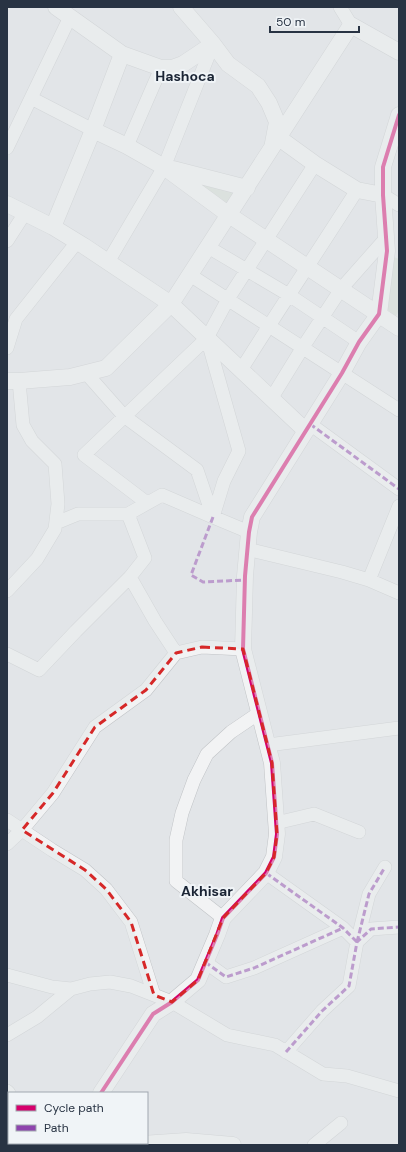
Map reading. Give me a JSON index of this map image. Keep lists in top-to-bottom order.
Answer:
{
  "districts": ["Hashoca", "Akhisar"],
  "legend": ["Cycle path", "Path"],
  "scale_bar": "50 m"
}
